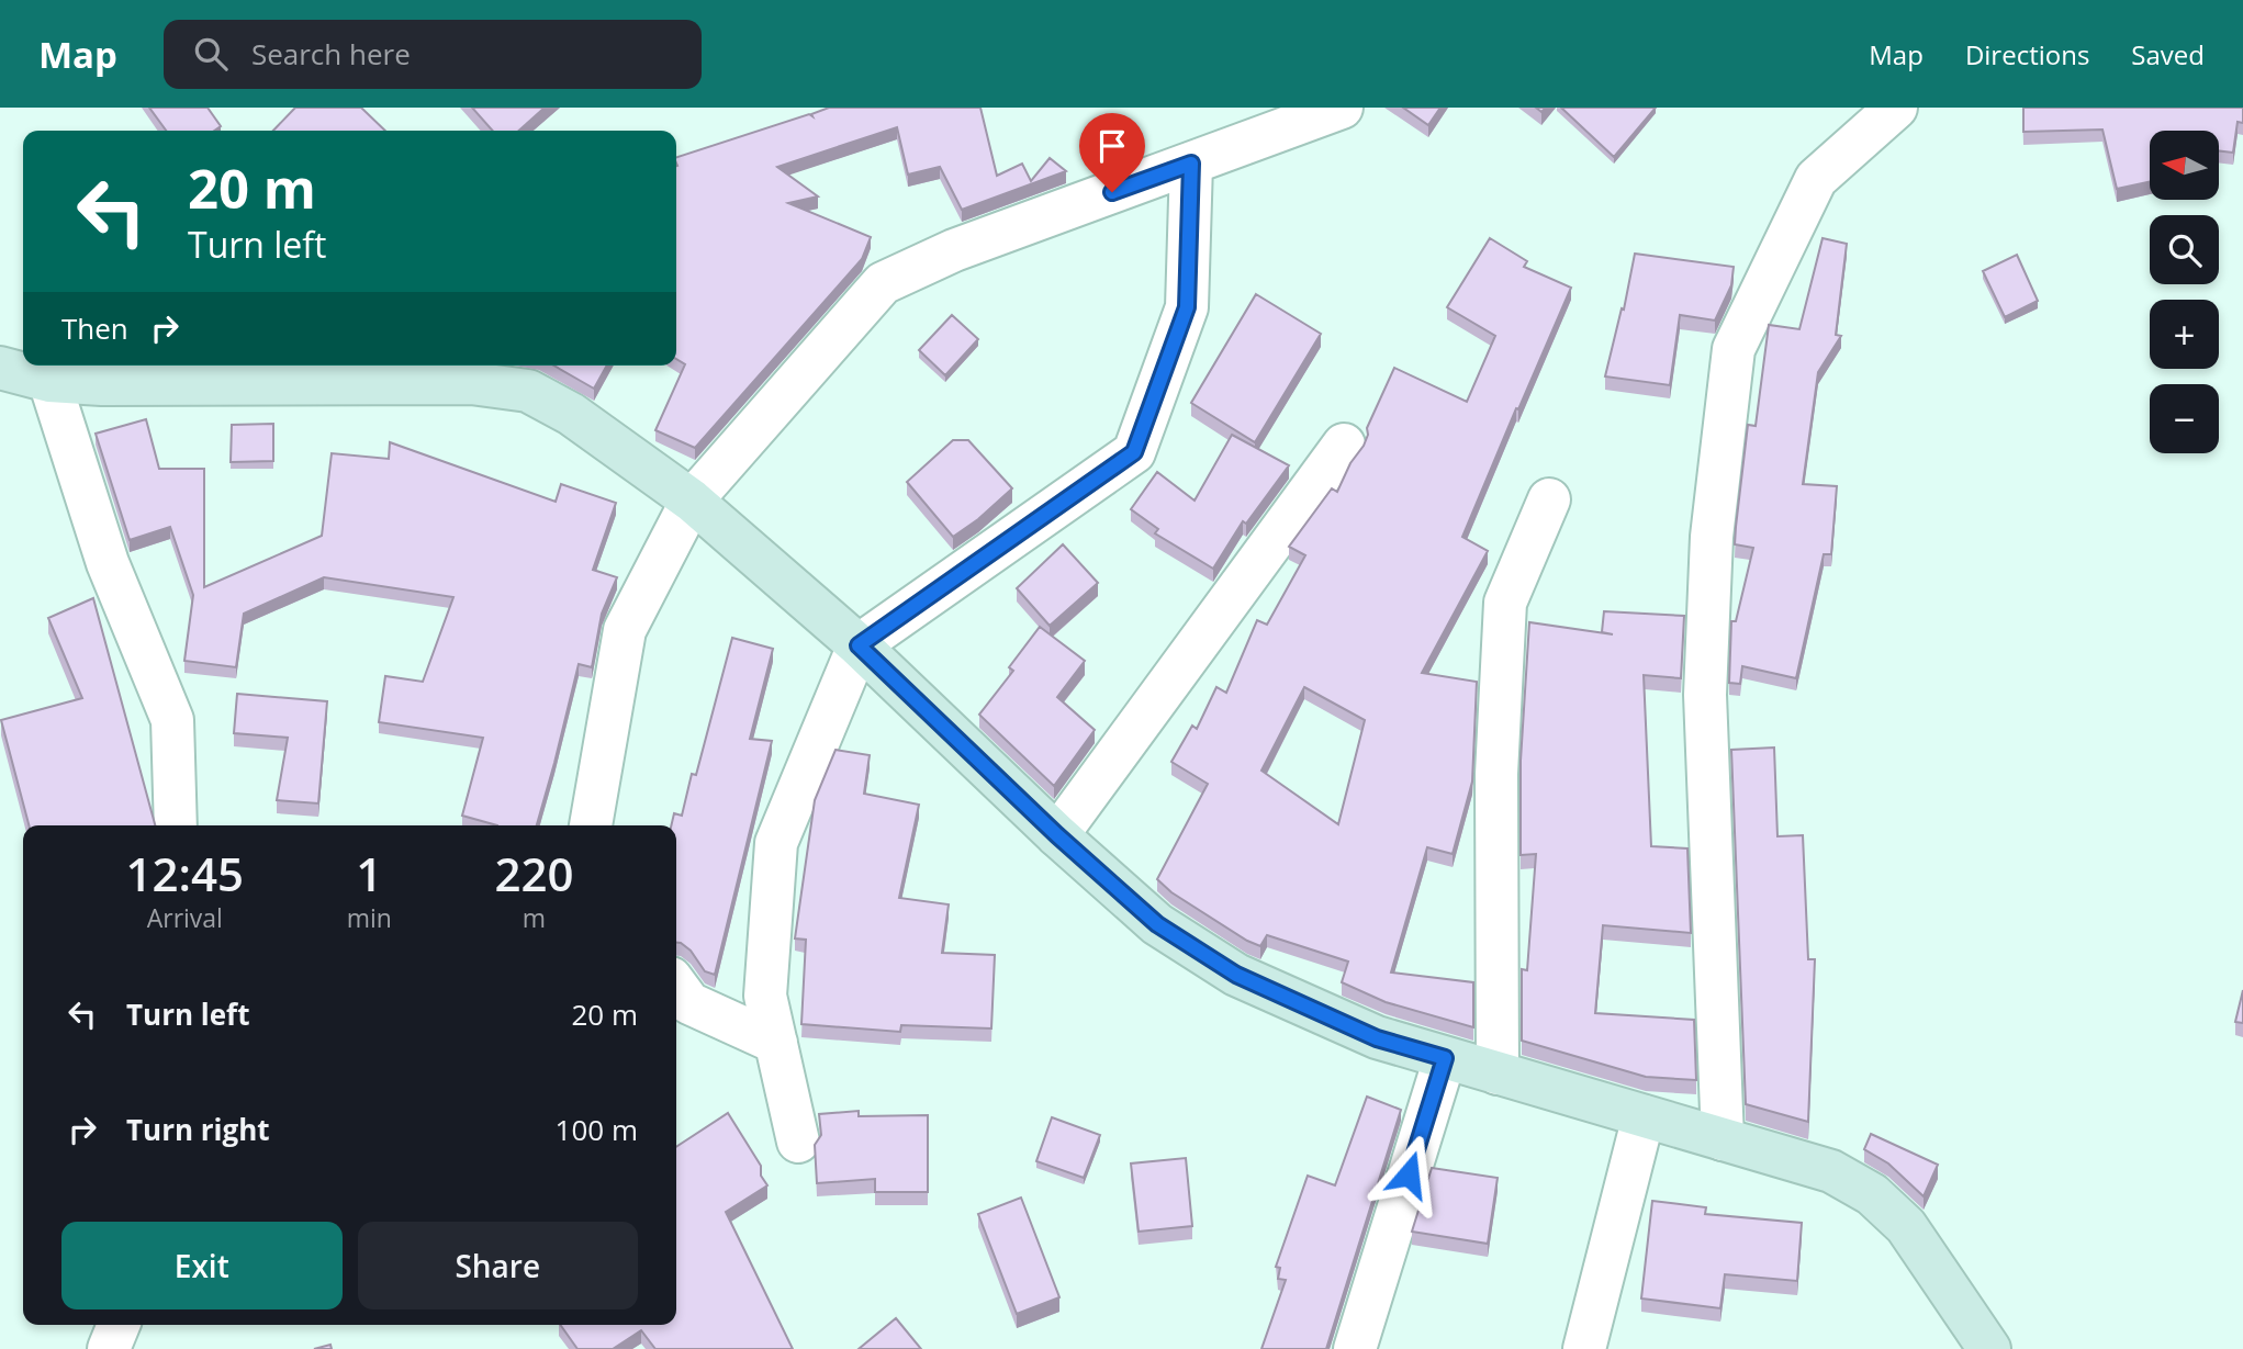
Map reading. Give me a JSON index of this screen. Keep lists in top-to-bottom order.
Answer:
{
  "north": "left",
  "page": {
    "header": "Map",
    "search": "Search here",
    "nav": ["Map", "Directions", "Saved"],
    "map_buttons": ["+", "−"],
    "turn": ["20 m", "Turn left"],
    "then": "Then",
    "eta": [
      "12:45",
      "Arrival",
      "1",
      "min",
      "220",
      "m"
    ],
    "list": [
      {
        "name": "Turn left",
        "value": "20 m"
      },
      {
        "name": "Turn right",
        "value": "100 m"
      }
    ],
    "buttons": ["Exit", "Share"]
  }
}
